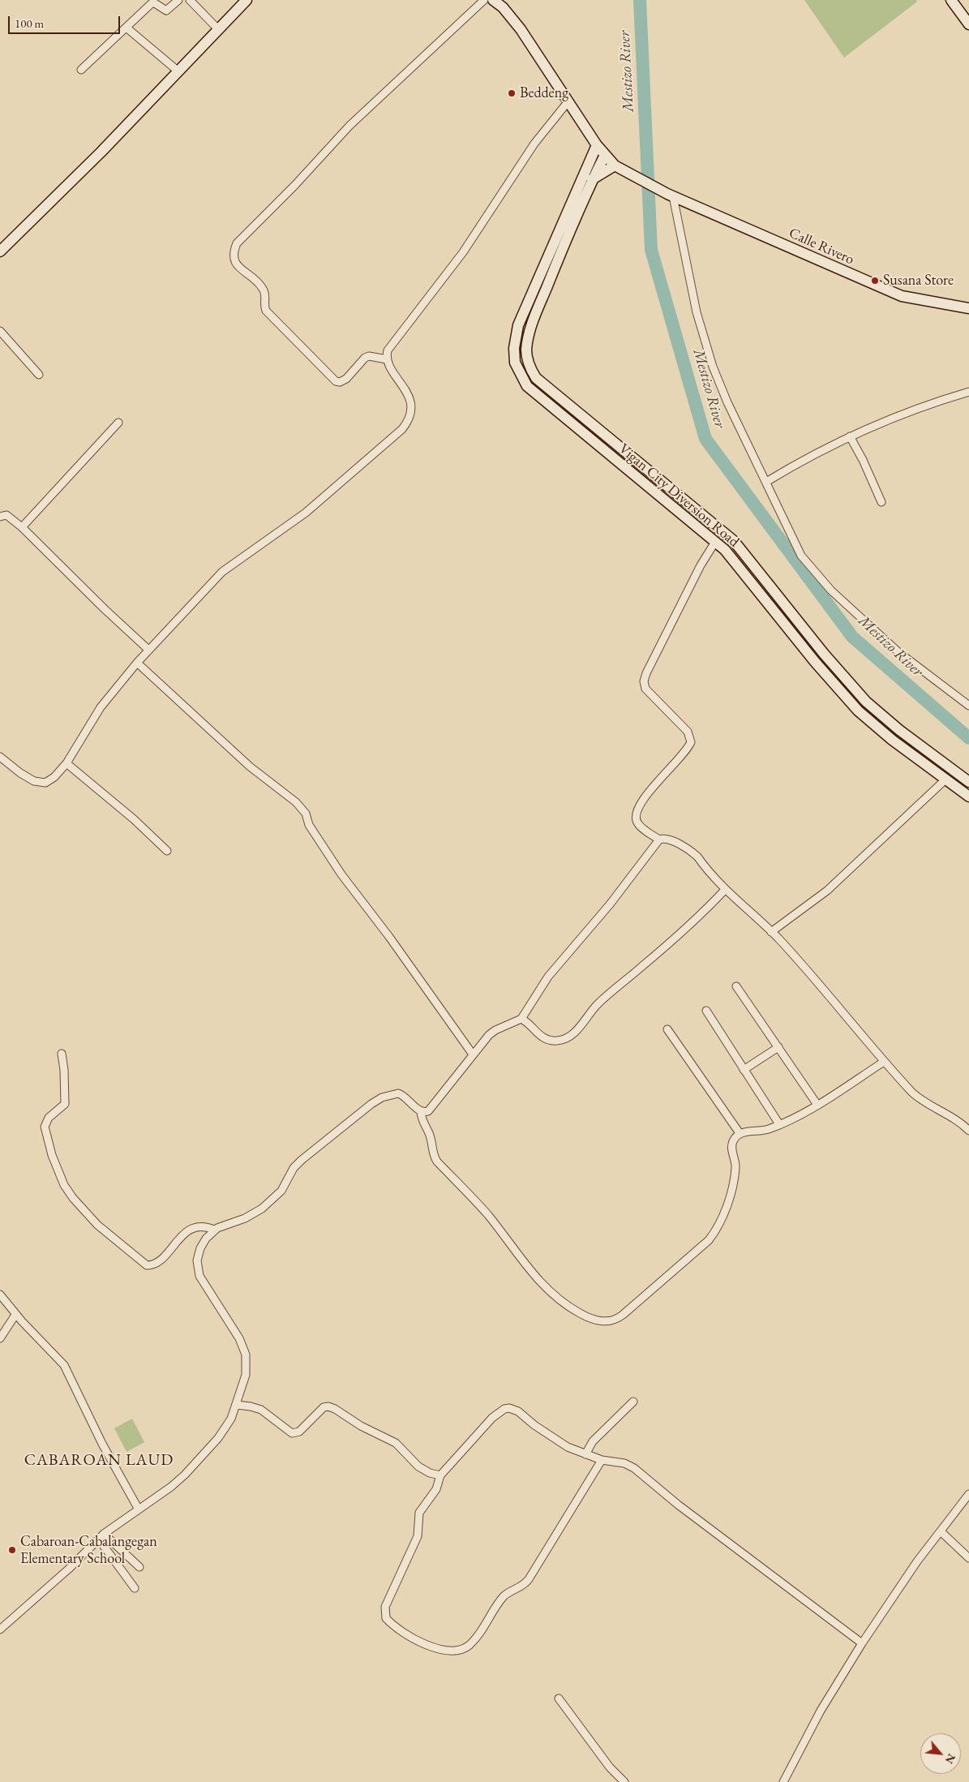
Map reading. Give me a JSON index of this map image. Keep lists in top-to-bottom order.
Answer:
{
  "streets": {
    "main road": ["Calle Rivero", "Vigan City Diversion Road"]
  },
  "crossings": [
    ["Calle Rivero", "Vigan City Diversion Road"]
  ],
  "districts": ["CABAROAN LAUD"],
  "water": ["Mestizo River"],
  "places": ["Beddeng", "Susana Store", "Cabaroan-Cabalangegan Elementary School"],
  "scale_bar": "100 m",
  "north": "bottom right"
}
